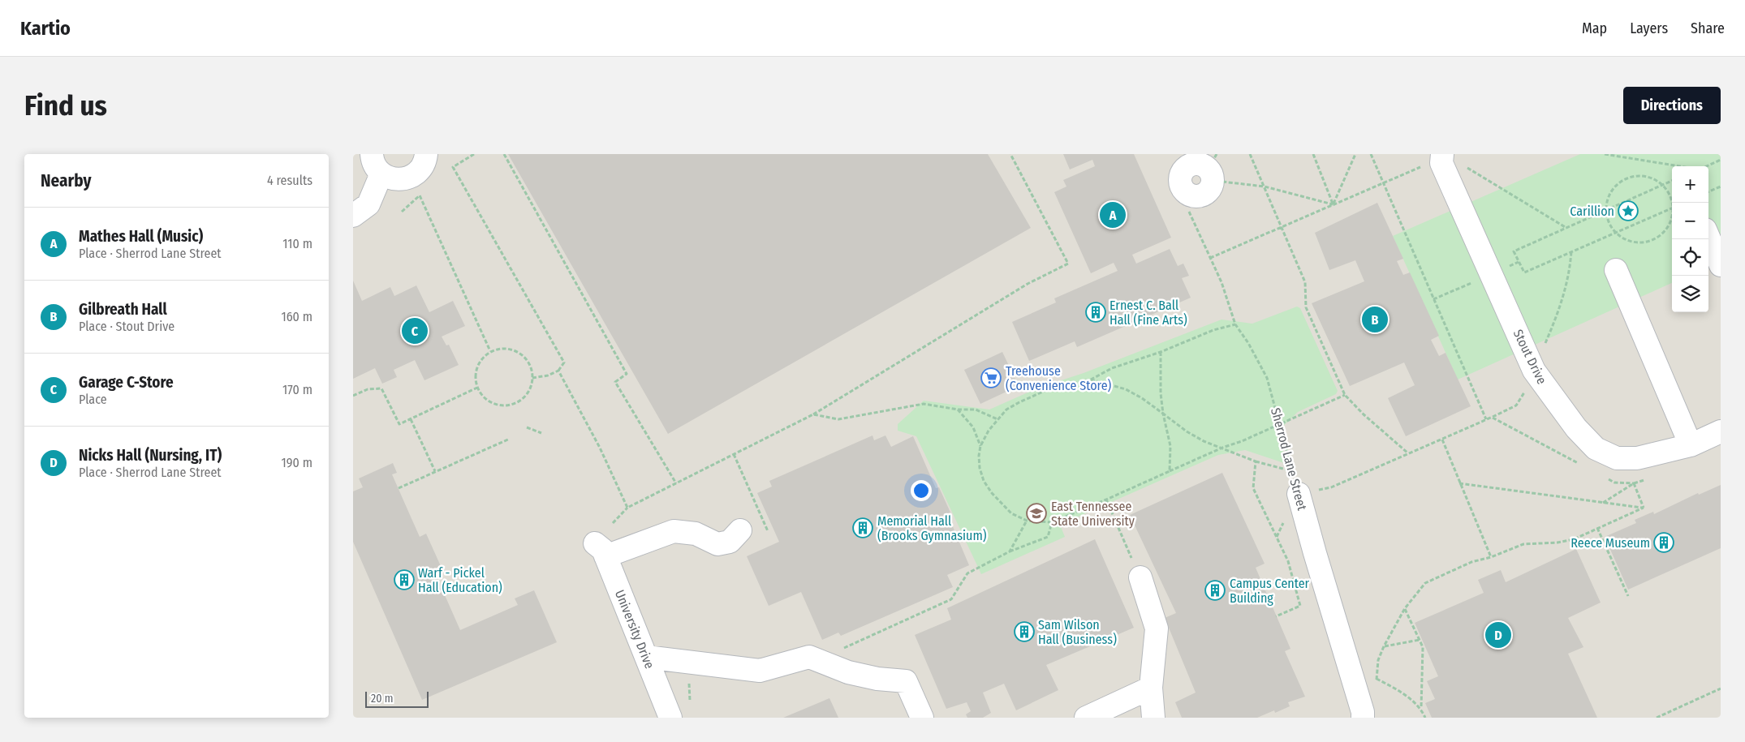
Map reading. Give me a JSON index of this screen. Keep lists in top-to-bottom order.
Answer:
{
  "streets": {
    "street": ["Stout Drive", "Sherrod Lane Street", "University Drive"]
  },
  "places": {
    "place": ["Carillion"],
    "building": [
      "Ernest C. Ball Hall (Fine Arts)",
      "Memorial Hall (Brooks Gymnasium)",
      "Reece Museum",
      "Warf - Pickel Hall (Education)",
      "Campus Center Building",
      "Sam Wilson Hall (Business)"
    ],
    "supermarket": ["Treehouse (Convenience Store)"],
    "school or university": ["East Tennessee State University"]
  },
  "scale_bar": "20 m",
  "page": {
    "header": "Kartio",
    "nav": ["Map", "Layers", "Share"],
    "buttons": "Directions",
    "title": "Find us",
    "heading": ["Nearby", "4 results"],
    "map_buttons": ["+", "−"],
    "pins": [
      "A",
      "B",
      "C",
      "D"
    ],
    "list": [
      {
        "mark": "A",
        "name": "Mathes Hall (Music)",
        "note": "Place · Sherrod Lane Street",
        "value": "110 m"
      },
      {
        "mark": "B",
        "name": "Gilbreath Hall",
        "note": "Place · Stout Drive",
        "value": "160 m"
      },
      {
        "mark": "C",
        "name": "Garage C-Store",
        "note": "Place",
        "value": "170 m"
      },
      {
        "mark": "D",
        "name": "Nicks Hall (Nursing, IT)",
        "note": "Place · Sherrod Lane Street",
        "value": "190 m"
      }
    ],
    "scale": "20 m"
  }
}
